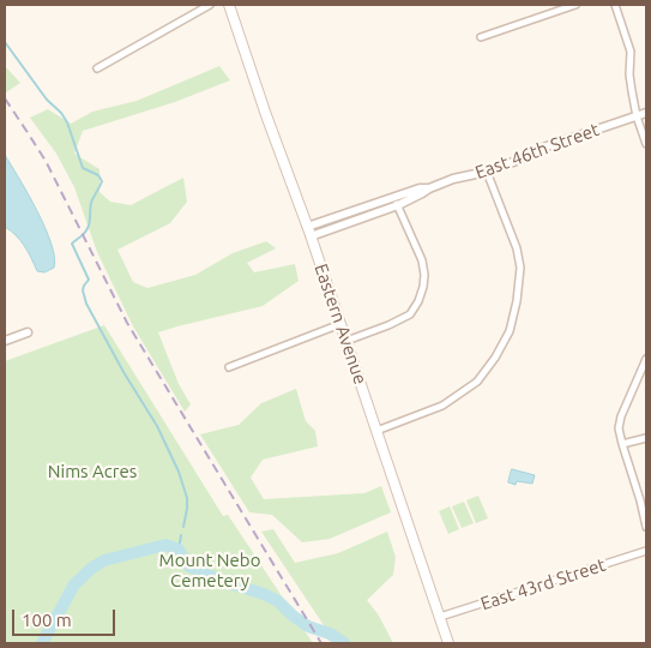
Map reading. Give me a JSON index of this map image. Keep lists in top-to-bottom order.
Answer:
{
  "streets": {
    "main road": ["Eastern Avenue"],
    "street": ["East 46th Street", "East 43rd Street"]
  },
  "crossings": [
    ["East 46th Street", "Eastern Avenue"],
    ["Eastern Avenue", "East 43rd Street"]
  ],
  "parks": ["Nims Acres", "Mount Nebo Cemetery"],
  "scale_bar": "100 m"
}
